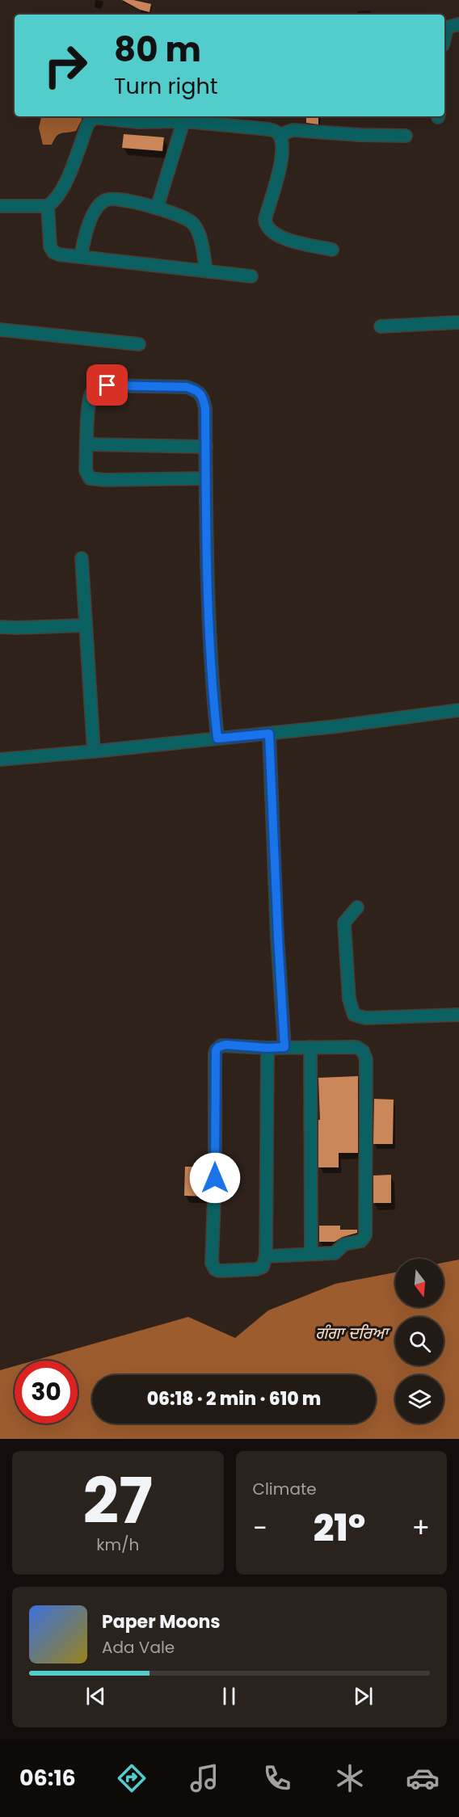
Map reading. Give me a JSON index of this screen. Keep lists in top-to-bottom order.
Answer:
{
  "water": ["ਗੰਗਾ ਦਰਿਆ"],
  "north": "bottom",
  "page": {
    "turn": ["80 m", "Turn right"],
    "limit": "30",
    "trip": "06:18 · 2 min · 610 m",
    "tile": [
      ["27", "km/h"],
      "Climate"
    ],
    "heat": ["−", "21°", "+"],
    "song": ["Paper Moons", "Ada Vale"],
    "tabs": "06:16"
  }
}
